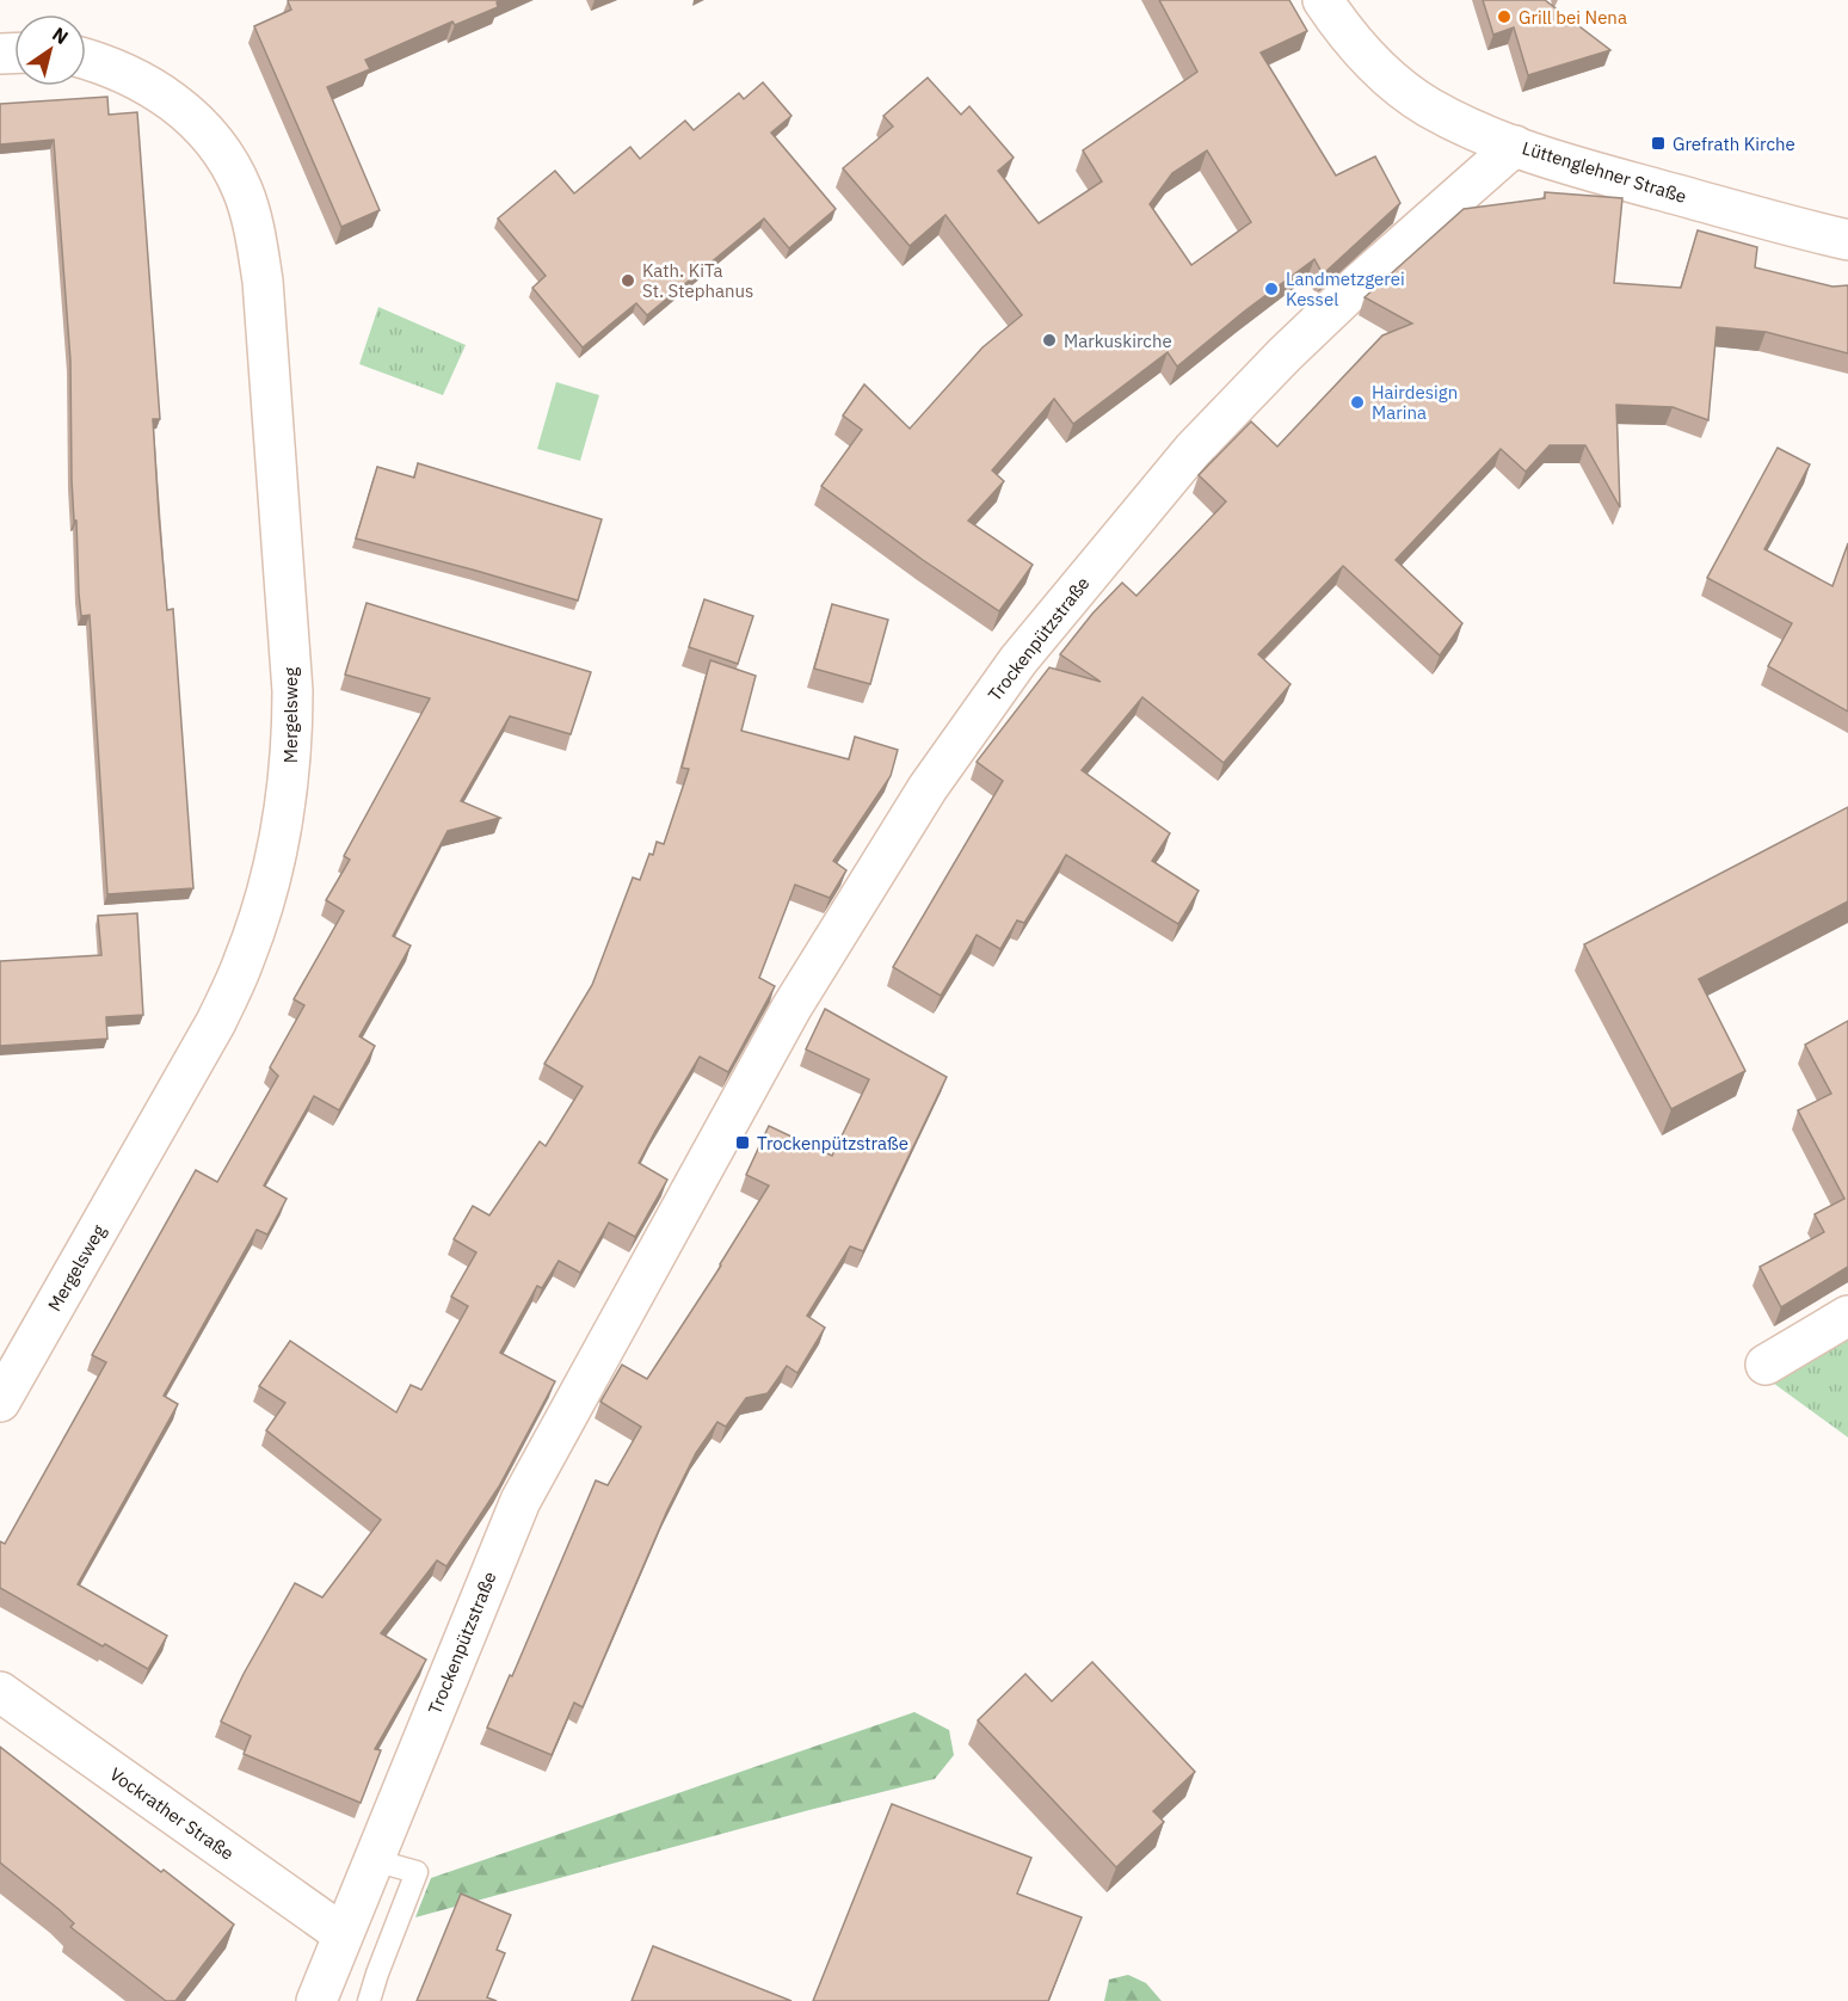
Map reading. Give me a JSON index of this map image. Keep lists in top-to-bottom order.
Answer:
{
  "streets": {
    "street": [
      "Lüttenglehner Straße",
      "Trockenpützstraße",
      "Mergelsweg",
      "Vockrather Straße"
    ]
  },
  "crossings": [
    ["Lüttenglehner Straße", "Trockenpützstraße"],
    ["Trockenpützstraße", "Vockrather Straße"]
  ],
  "places": {
    "other": [
      "Grill bei Nena",
      "Kath. KiTa St. Stephanus",
      "Landmetzgerei Kessel",
      "Markuskirche",
      "Hairdesign Marina"
    ],
    "transit": ["Grefrath Kirche", "Trockenpützstraße"]
  },
  "north": "top right"
}
